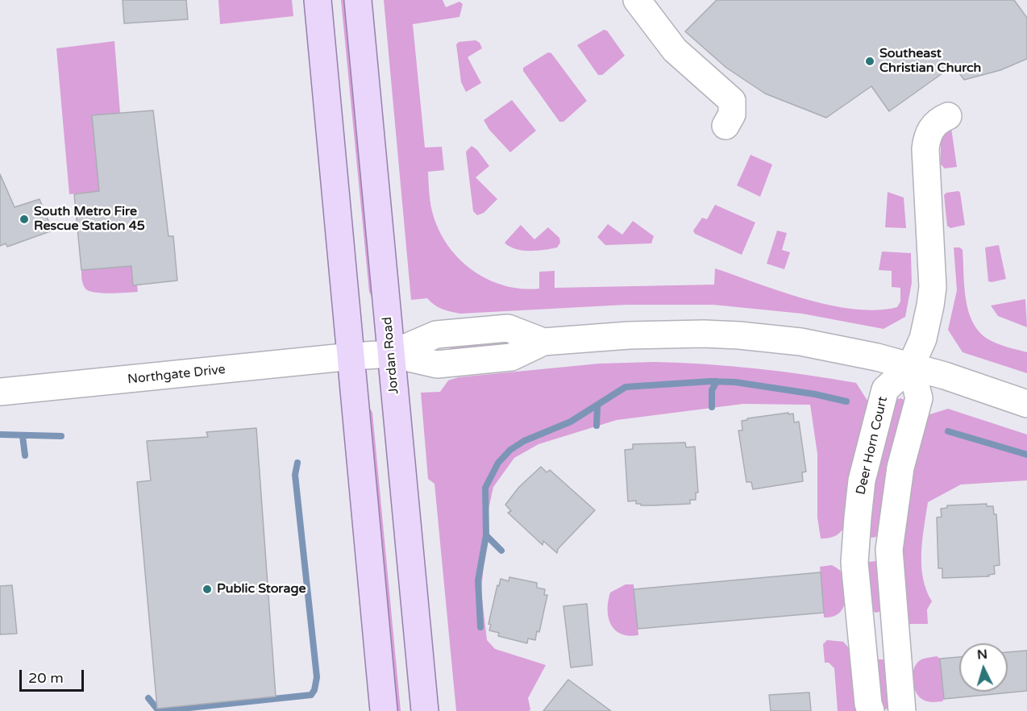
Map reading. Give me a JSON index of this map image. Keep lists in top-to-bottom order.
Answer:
{
  "streets": {
    "main road": ["Jordan Road"],
    "street": ["Northgate Drive", "Deer Horn Court"]
  },
  "crossings": [
    ["Jordan Road", "Northgate Drive"],
    ["Northgate Drive", "Deer Horn Court"]
  ],
  "places": ["Southeast Christian Church", "South Metro Fire Rescue Station 45", "Public Storage"],
  "scale_bar": "20 m",
  "north": "top"
}
